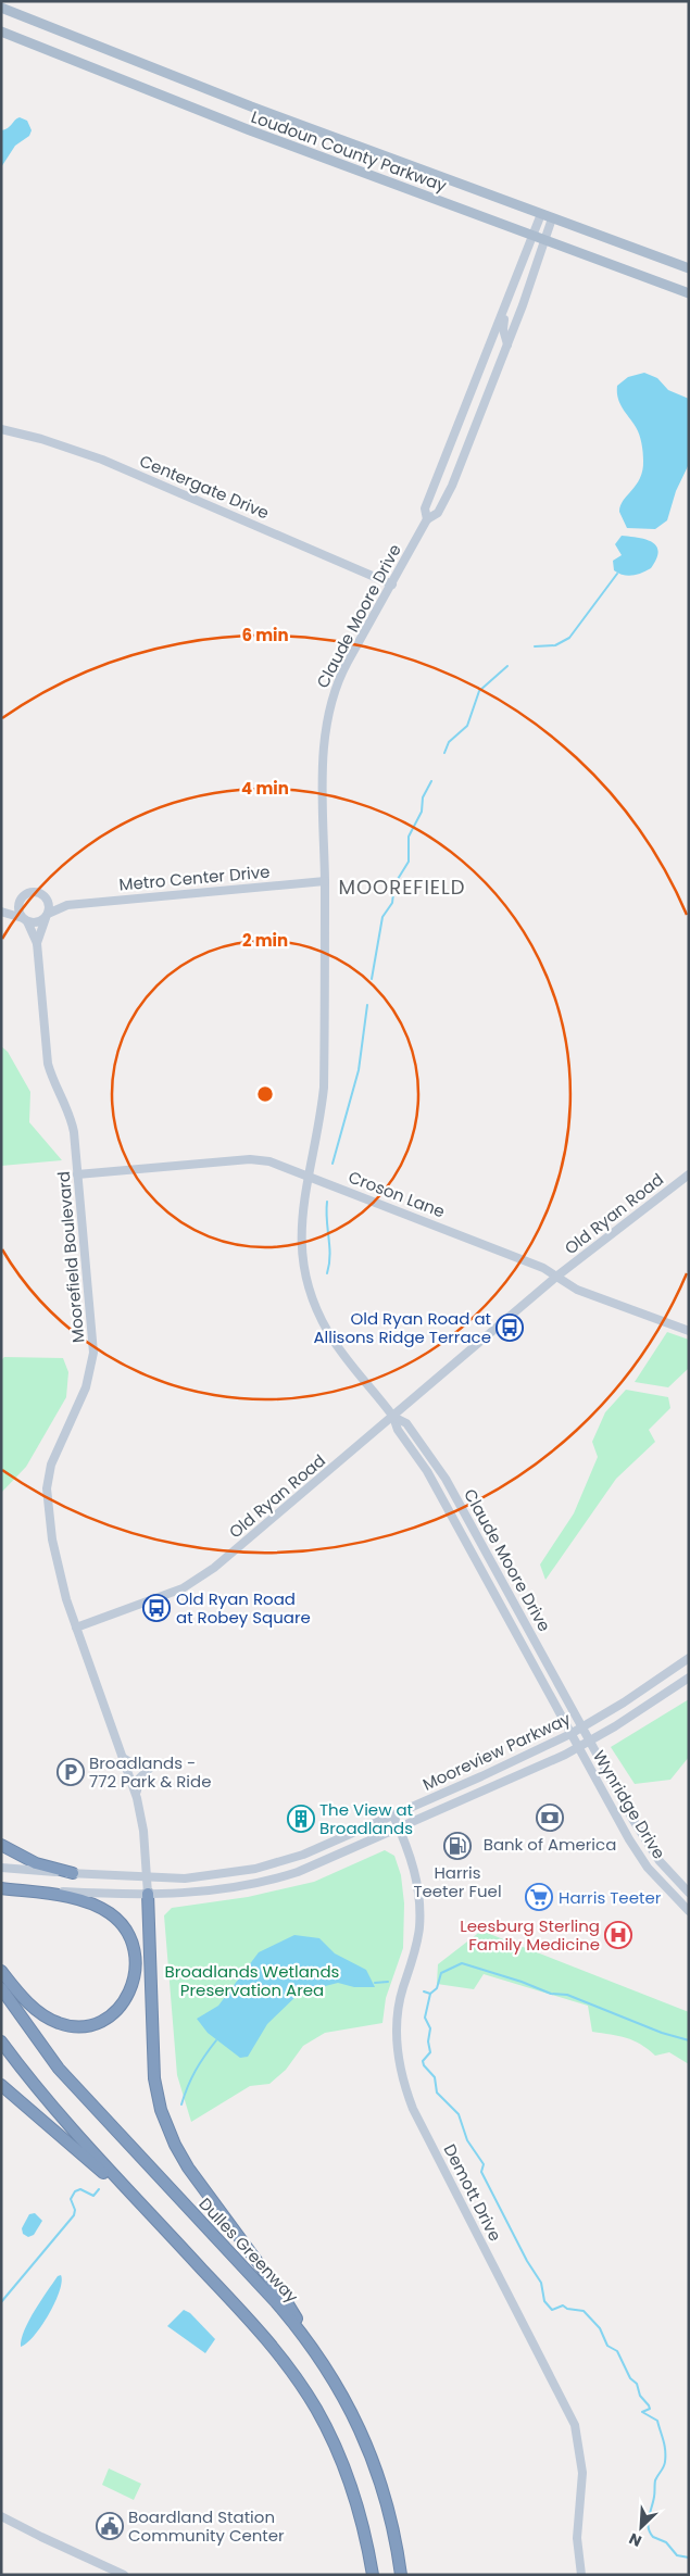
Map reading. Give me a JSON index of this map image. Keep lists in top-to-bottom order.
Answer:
{
  "streets": {
    "highway": ["Dulles Greenway"],
    "main road": ["Loudoun County Parkway"],
    "street": [
      "Centergate Drive",
      "Claude Moore Drive",
      "Metro Center Drive",
      "Croson Lane",
      "Old Ryan Road",
      "Moorefield Boulevard",
      "Mooreview Parkway",
      "Wynridge Drive",
      "Demott Drive"
    ]
  },
  "crossings": [
    ["Loudoun County Parkway", "Claude Moore Drive"],
    ["Centergate Drive", "Claude Moore Drive"],
    ["Claude Moore Drive", "Metro Center Drive"],
    ["Claude Moore Drive", "Croson Lane"],
    ["Claude Moore Drive", "Old Ryan Road"],
    ["Claude Moore Drive", "Mooreview Parkway"],
    ["Claude Moore Drive", "Wynridge Drive"],
    ["Metro Center Drive", "Moorefield Boulevard"],
    ["Croson Lane", "Old Ryan Road"],
    ["Croson Lane", "Moorefield Boulevard"],
    ["Old Ryan Road", "Moorefield Boulevard"],
    ["Mooreview Parkway", "Wynridge Drive"],
    ["Mooreview Parkway", "Demott Drive"]
  ],
  "districts": ["MOOREFIELD"],
  "parks": ["Broadlands Wetlands Preservation Area"],
  "places": {
    "bus stop": ["Old Ryan Road at Allisons Ridge Terrace", "Old Ryan Road at Robey Square"],
    "parking": ["Broadlands - 772 Park & Ride"],
    "bank": ["Bank of America"],
    "building": ["The View at Broadlands"],
    "fuel station": ["Harris Teeter Fuel"],
    "supermarket": ["Harris Teeter"],
    "hospital": ["Leesburg Sterling Family Medicine"],
    "public building": ["Boardland Station Community Center"]
  },
  "north": "bottom left",
  "rings": ["6 min", "4 min", "2 min"]
}
